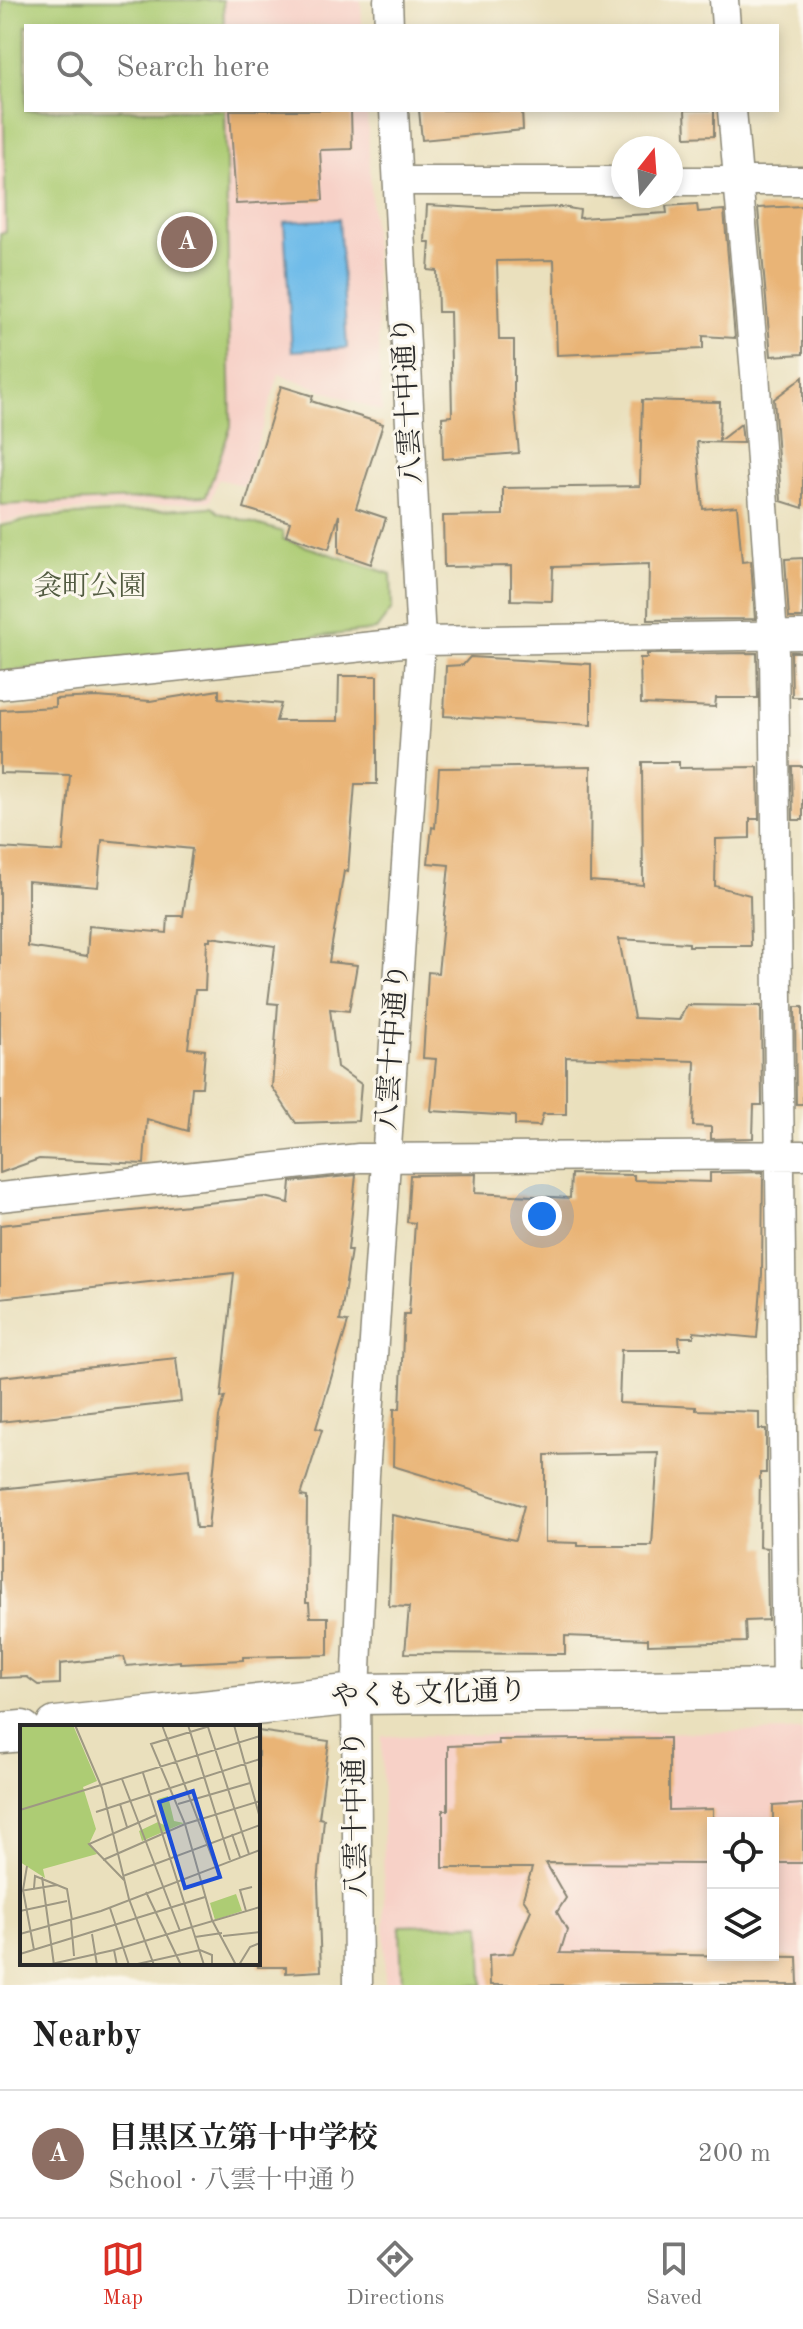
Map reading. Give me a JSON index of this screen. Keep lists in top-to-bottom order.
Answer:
{
  "streets": {
    "street": ["八雲十中通り", "やくも文化通り"]
  },
  "crossings": [
    ["八雲十中通り", "やくも文化通り"]
  ],
  "parks": ["衾町公園"],
  "north": "top",
  "page": {
    "search": "Search here",
    "pins": "A",
    "heading": "Nearby",
    "list": [
      {
        "mark": "A",
        "name": "目黒区立第十中学校",
        "note": "School · 八雲十中通り",
        "value": "200 m"
      }
    ],
    "nav": ["Map", "Directions", "Saved"]
  }
}
